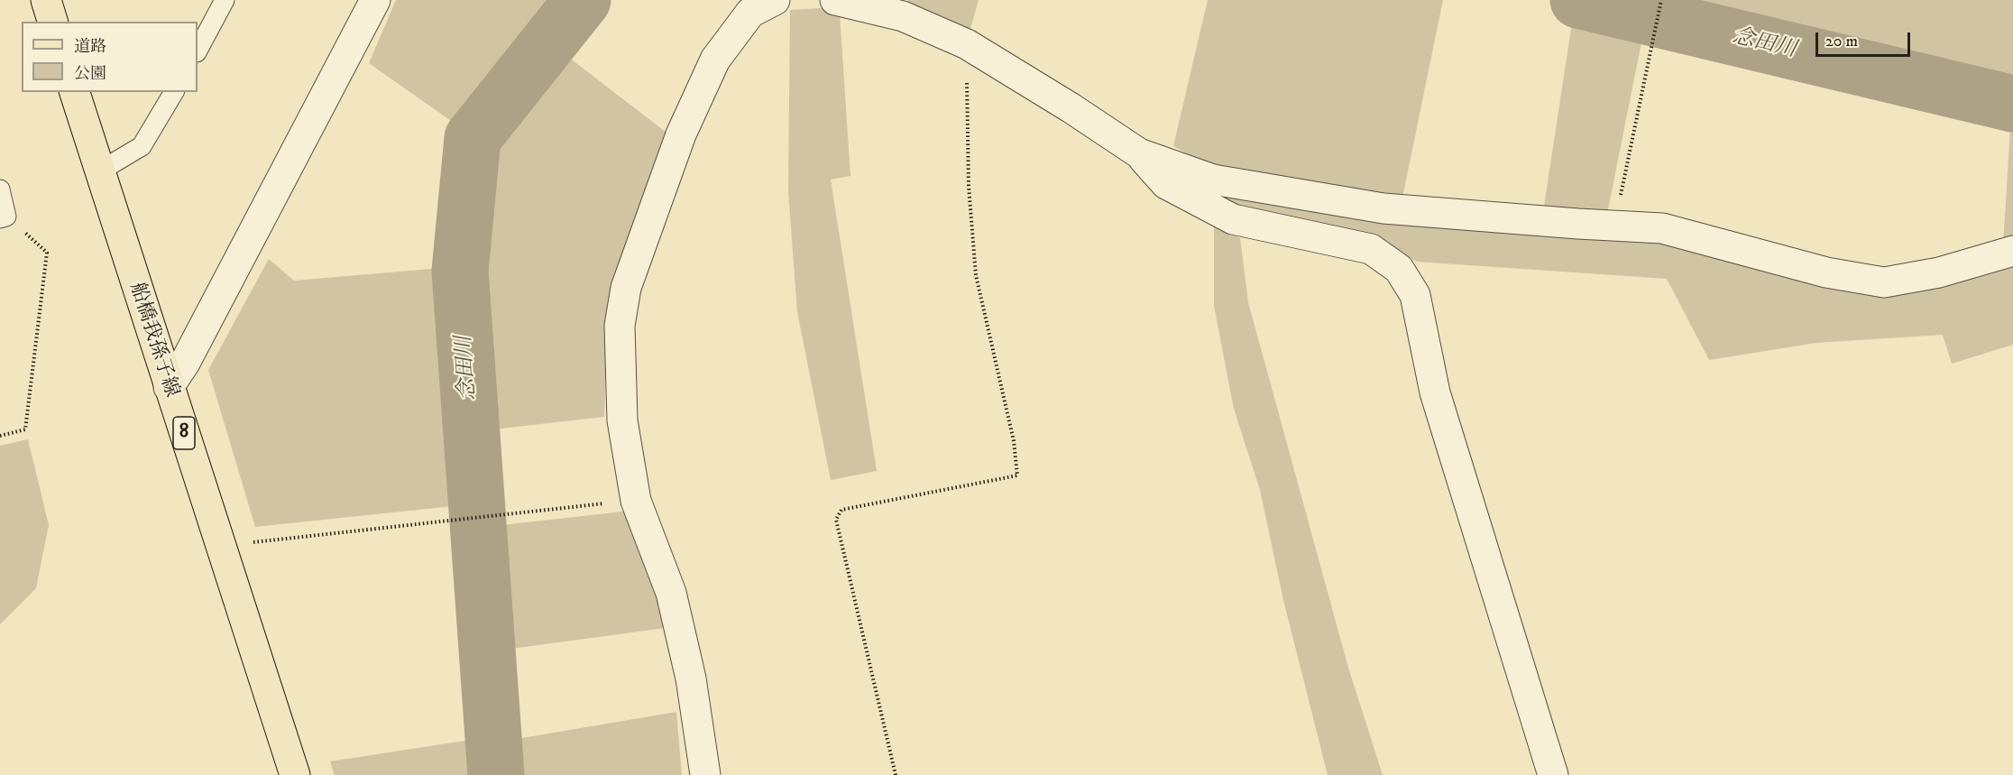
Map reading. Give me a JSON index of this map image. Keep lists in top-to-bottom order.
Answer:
{
  "streets": {
    "main road": ["船橋我孫子線", "8"]
  },
  "water": ["念田川"],
  "legend": ["道路", "公園"],
  "scale_bar": "20 m"
}
